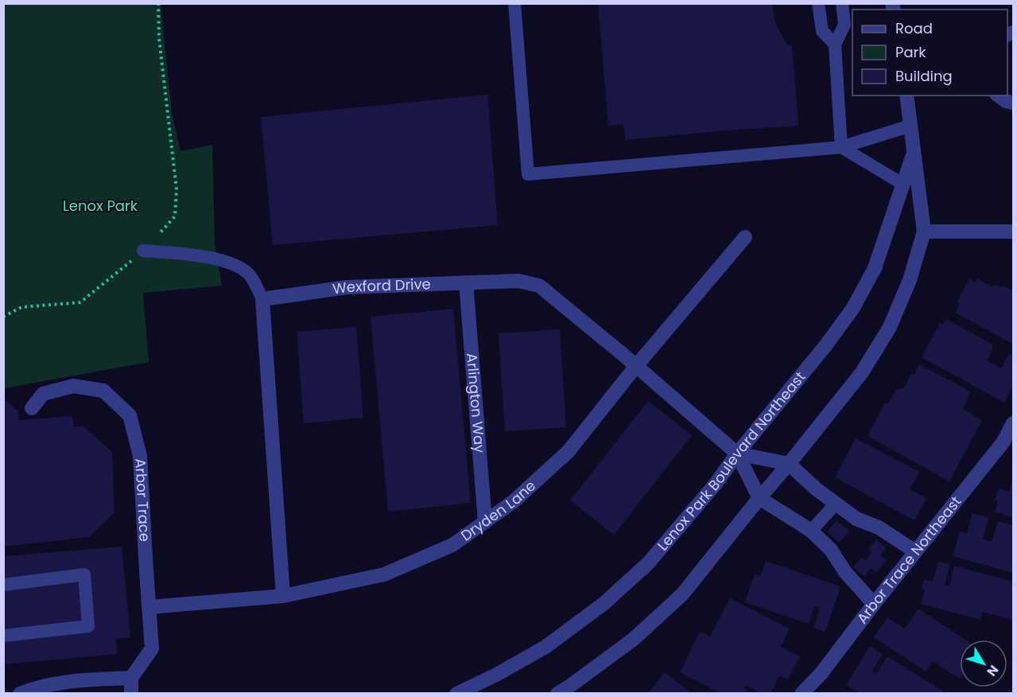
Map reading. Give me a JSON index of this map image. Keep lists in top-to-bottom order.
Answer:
{
  "streets": {
    "street": [
      "Wexford Drive",
      "Arlington Way",
      "Lenox Park Boulevard Northeast",
      "Arbor Trace",
      "Dryden Lane",
      "Arbor Trace Northeast"
    ]
  },
  "crossings": [
    ["Wexford Drive", "Arlington Way"],
    ["Wexford Drive", "Lenox Park Boulevard Northeast"],
    ["Wexford Drive", "Dryden Lane"],
    ["Arlington Way", "Dryden Lane"],
    ["Arbor Trace", "Dryden Lane"]
  ],
  "parks": ["Lenox Park"],
  "legend": ["Road", "Park", "Building"],
  "north": "bottom right"
}
